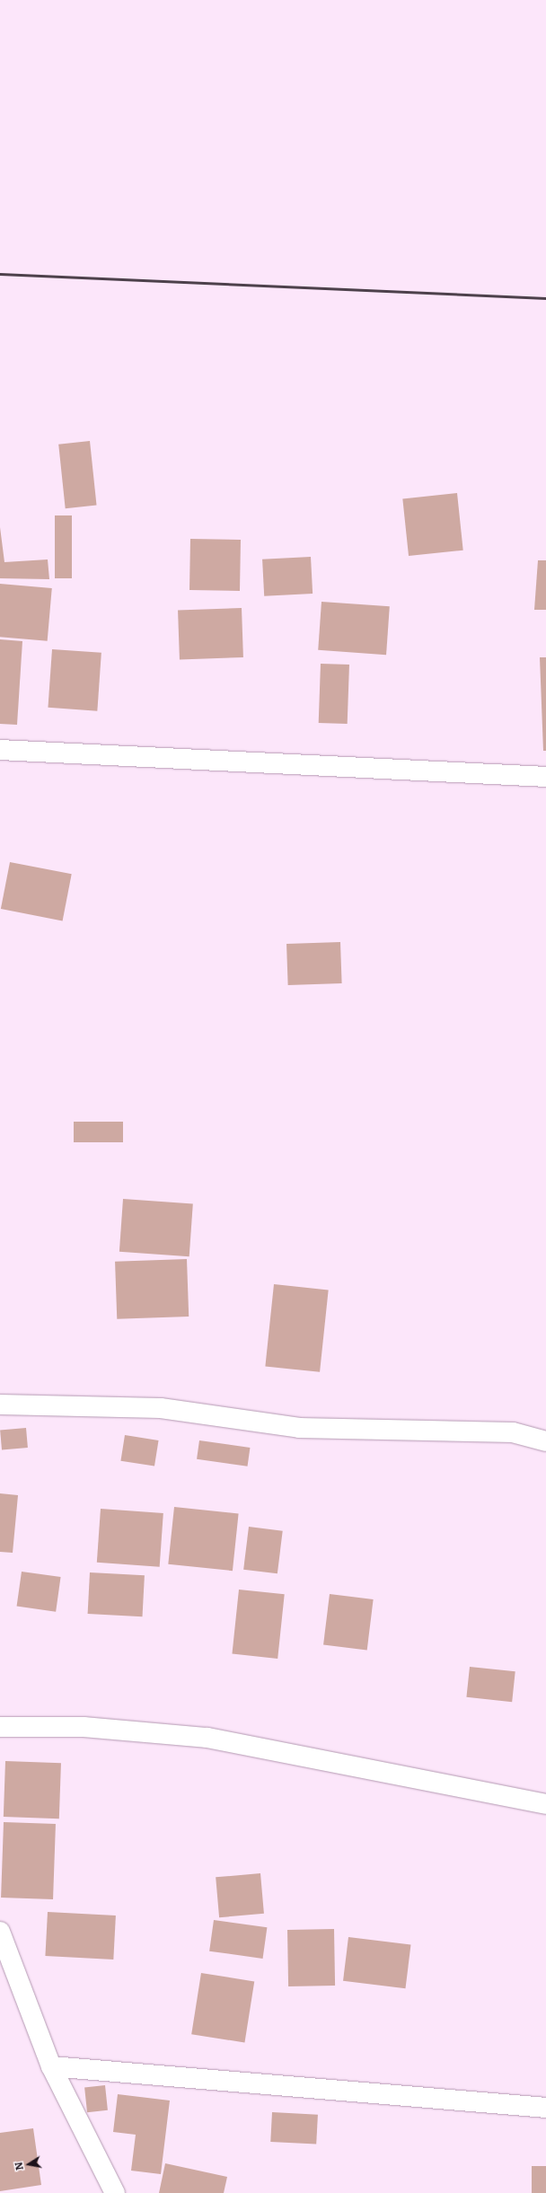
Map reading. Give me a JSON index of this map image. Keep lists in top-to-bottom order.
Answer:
{
  "north": "left"
}
